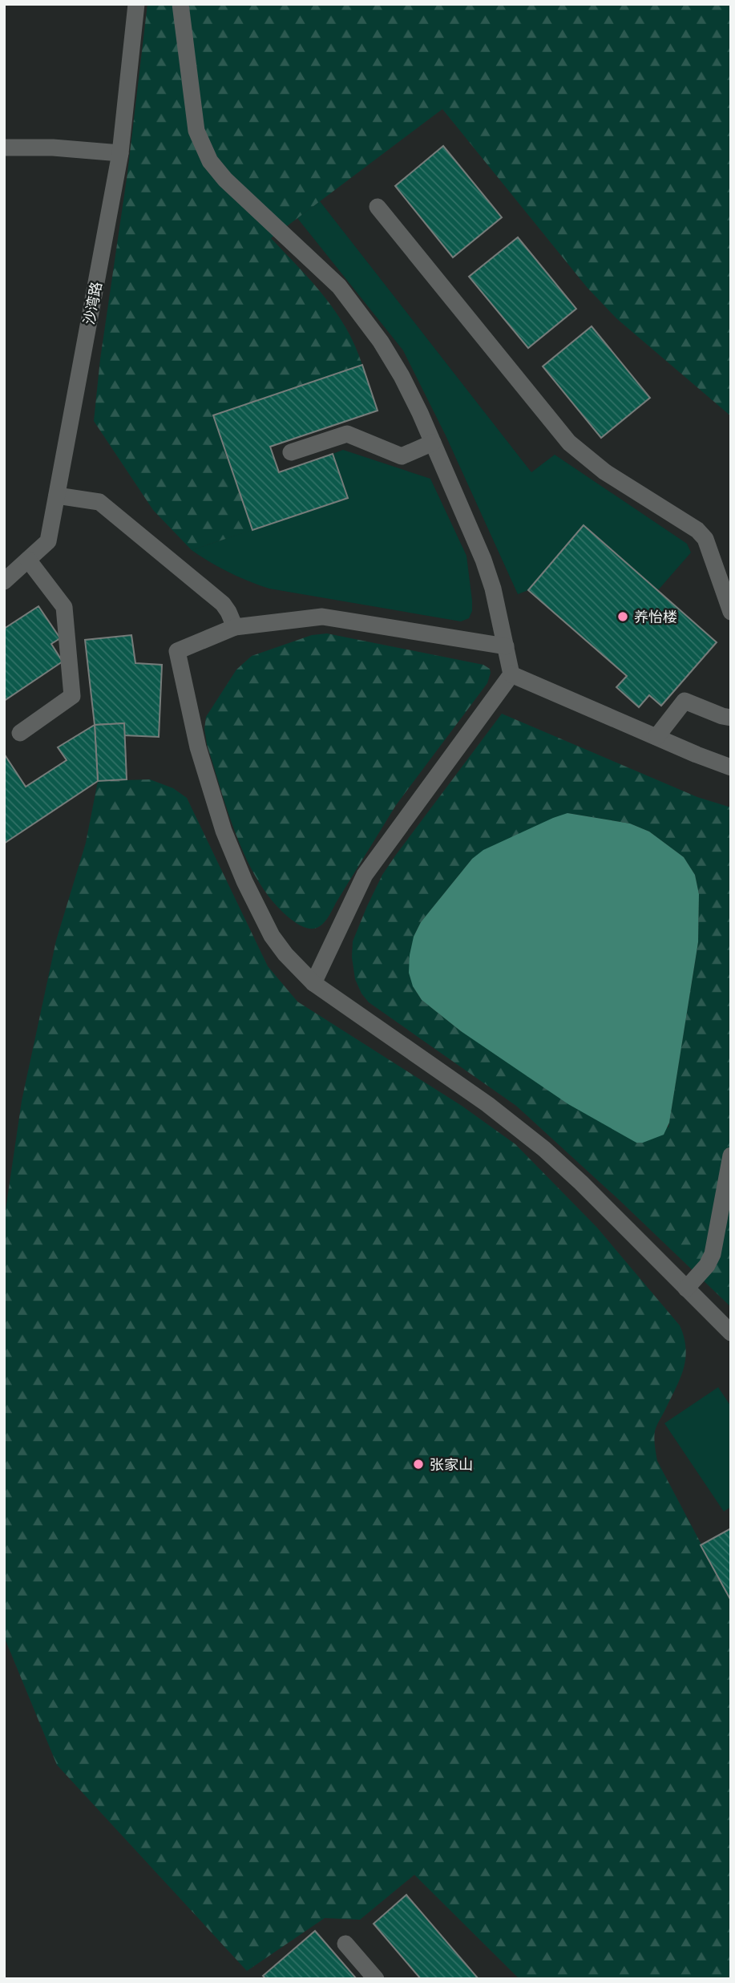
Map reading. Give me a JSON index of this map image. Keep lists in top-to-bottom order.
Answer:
{
  "streets": {
    "street": ["沙湾路"]
  },
  "places": ["养怡楼", "张家山"]
}
